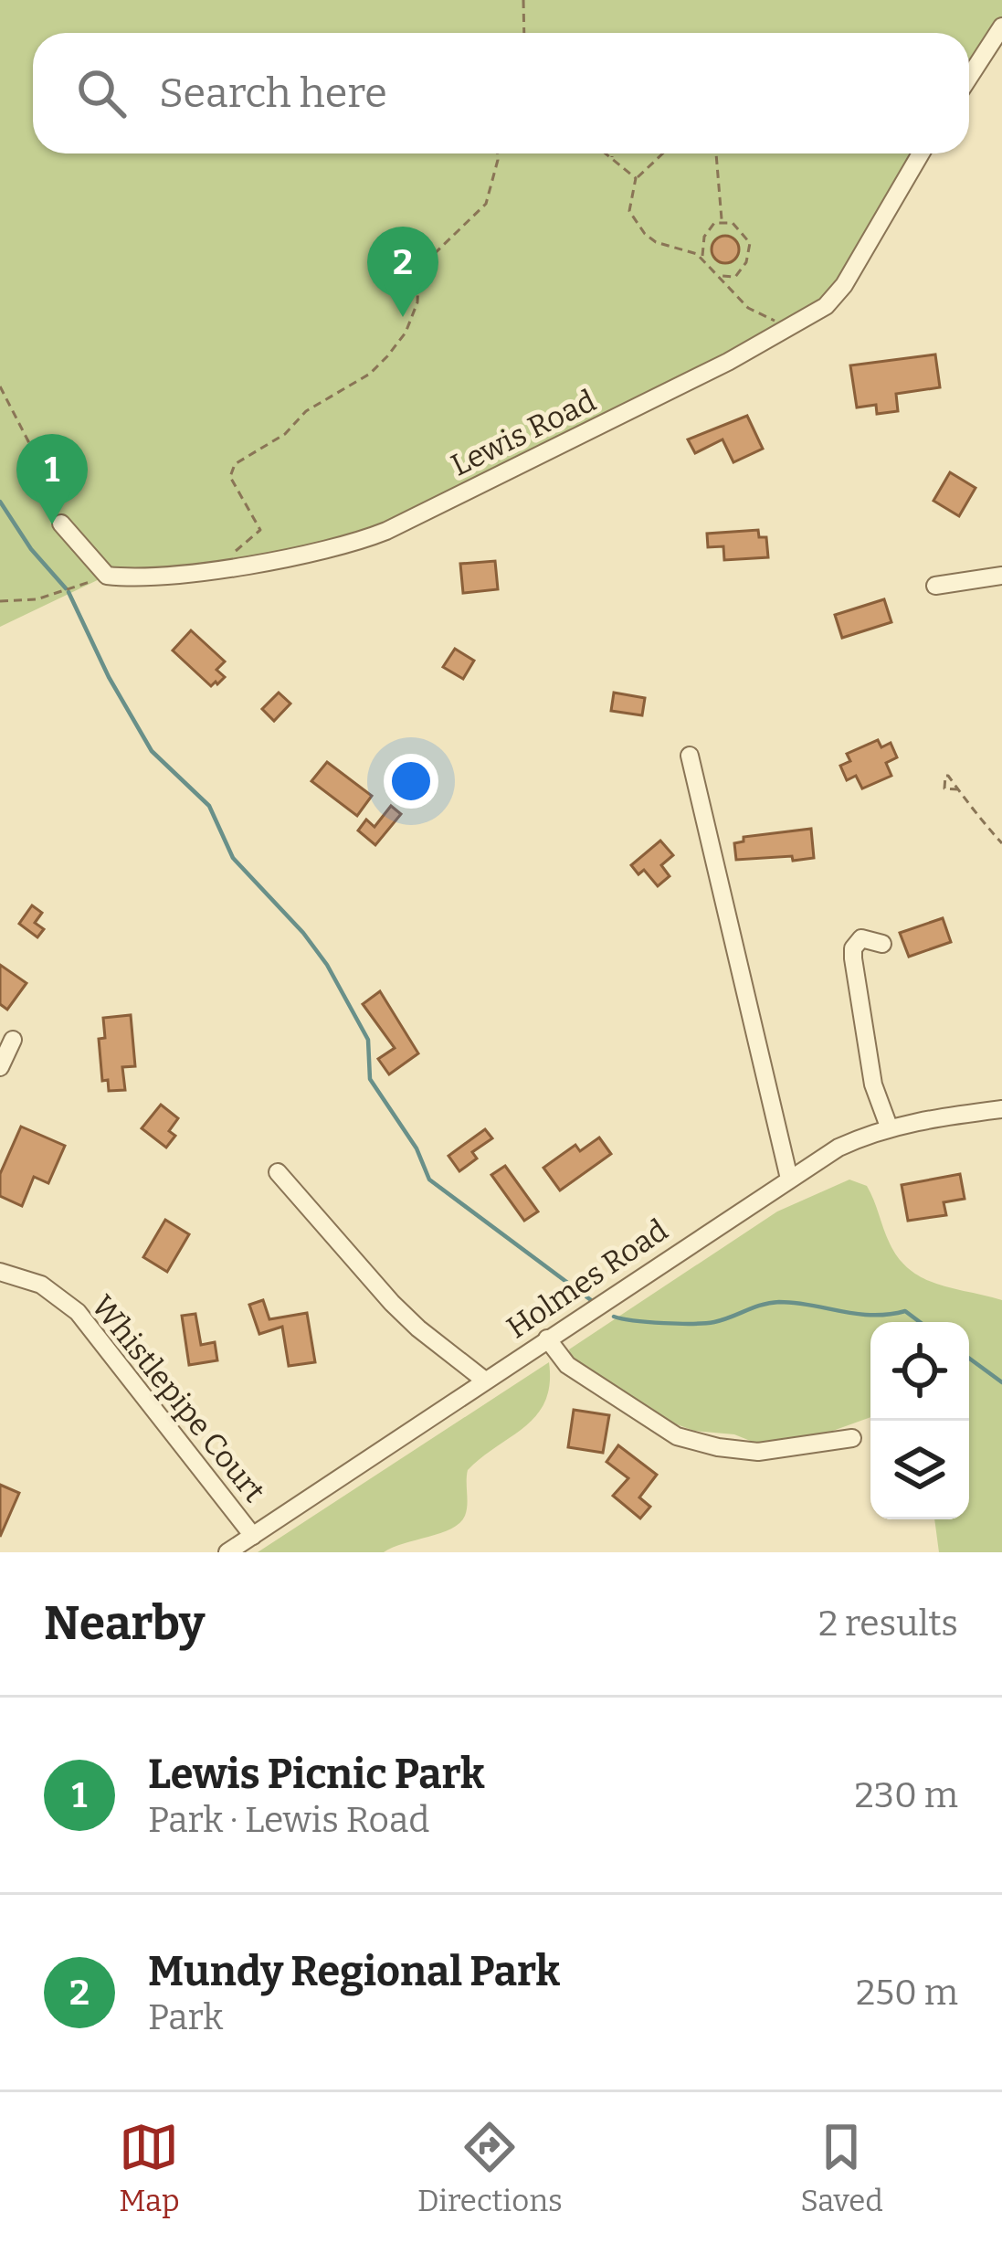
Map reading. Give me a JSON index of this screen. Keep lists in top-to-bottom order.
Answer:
{
  "streets": {
    "street": ["Lewis Road", "Holmes Road", "Whistlepipe Court"]
  },
  "crossings": [
    ["Holmes Road", "Whistlepipe Court"]
  ],
  "page": {
    "search": "Search here",
    "pins": ["2", "1"],
    "heading": ["Nearby", "2 results"],
    "list": [
      {
        "mark": "1",
        "name": "Lewis Picnic Park",
        "note": "Park · Lewis Road",
        "value": "230 m"
      },
      {
        "mark": "2",
        "name": "Mundy Regional Park",
        "note": "Park",
        "value": "250 m"
      }
    ],
    "nav": ["Map", "Directions", "Saved"]
  }
}
